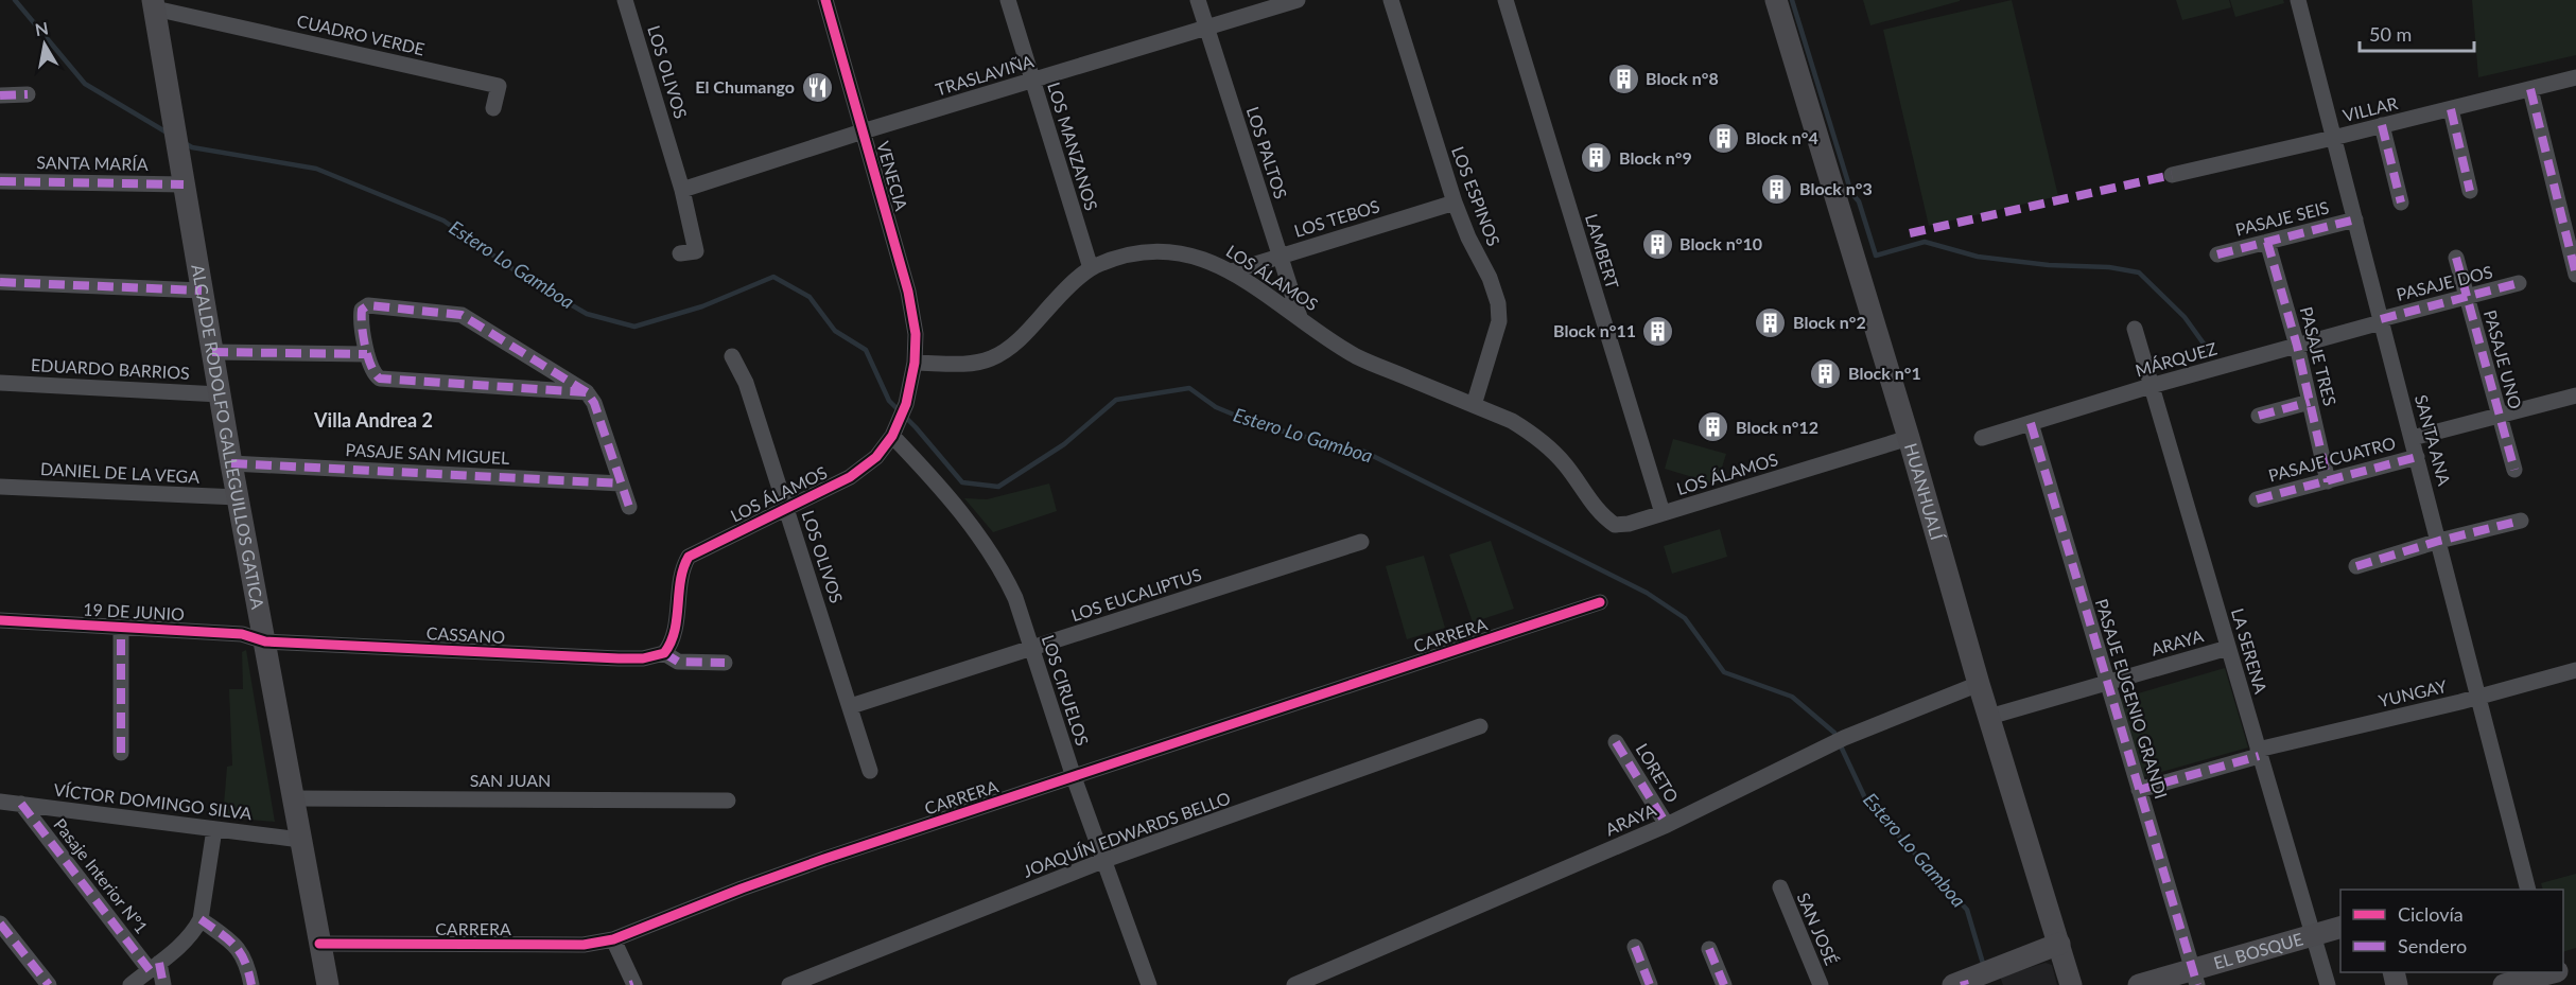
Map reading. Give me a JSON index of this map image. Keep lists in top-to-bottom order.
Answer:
{
  "streets": {
    "street": [
      "CUADRO VERDE",
      "LOS OLIVOS",
      "TRASLAVIÑA",
      "VILLAR",
      "LOS MANZANOS",
      "LOS PALTOS",
      "SANTA MARÍA",
      "VENECIA",
      "LOS ESPINOS",
      "LOS TEBOS",
      "PASAJE SEIS",
      "LAMBERT",
      "LOS ÁLAMOS",
      "PASAJE DOS",
      "PASAJE TRES",
      "MÁRQUEZ",
      "PASAJE UNO",
      "EDUARDO BARRIOS",
      "ALCALDE RODOLFO GALLEGUILLOS GATICA",
      "SANTA ANA",
      "PASAJE SAN MIGUEL",
      "PASAJE CUATRO",
      "DANIEL DE LA VEGA",
      "HUANHUALÍ",
      "LOS EUCALIPTUS",
      "19 DE JUNIO",
      "CASSANO",
      "CARRERA",
      "ARAYA",
      "LA SERENA",
      "LOS CIRUELOS",
      "YUNGAY",
      "PASAJE EUGENIO GRANDI",
      "LORETO",
      "SAN JUAN",
      "VÍCTOR DOMINGO SILVA",
      "JOAQUÍN EDWARDS BELLO",
      "Pasaje Interior Nº1",
      "SAN JOSÉ",
      "EL BOSQUE"
    ]
  },
  "crossings": [
    ["CUADRO VERDE", "ALCALDE RODOLFO GALLEGUILLOS GATICA"],
    ["LOS OLIVOS", "TRASLAVIÑA"],
    ["LOS OLIVOS", "LOS ÁLAMOS"],
    ["LOS OLIVOS", "LOS EUCALIPTUS"],
    ["TRASLAVIÑA", "LOS MANZANOS"],
    ["TRASLAVIÑA", "LOS PALTOS"],
    ["TRASLAVIÑA", "VENECIA"],
    ["VILLAR", "SANTA ANA"],
    ["LOS MANZANOS", "LOS ÁLAMOS"],
    ["LOS PALTOS", "LOS TEBOS"],
    ["LOS PALTOS", "LOS ÁLAMOS"],
    ["SANTA MARÍA", "ALCALDE RODOLFO GALLEGUILLOS GATICA"],
    ["VENECIA", "LOS ÁLAMOS"],
    ["LOS ESPINOS", "LOS TEBOS"],
    ["LOS ESPINOS", "LOS ÁLAMOS"],
    ["LOS TEBOS", "LOS ÁLAMOS"],
    ["PASAJE SEIS", "PASAJE TRES"],
    ["PASAJE SEIS", "SANTA ANA"],
    ["LAMBERT", "LOS ÁLAMOS"],
    ["LOS ÁLAMOS", "HUANHUALÍ"],
    ["LOS ÁLAMOS", "CASSANO"],
    ["LOS ÁLAMOS", "LOS CIRUELOS"],
    ["PASAJE DOS", "MÁRQUEZ"],
    ["PASAJE DOS", "PASAJE UNO"],
    ["PASAJE DOS", "SANTA ANA"],
    ["PASAJE TRES", "MÁRQUEZ"],
    ["PASAJE TRES", "PASAJE CUATRO"],
    ["MÁRQUEZ", "SANTA ANA"],
    ["MÁRQUEZ", "LA SERENA"],
    ["MÁRQUEZ", "PASAJE EUGENIO GRANDI"],
    ["EDUARDO BARRIOS", "ALCALDE RODOLFO GALLEGUILLOS GATICA"],
    ["ALCALDE RODOLFO GALLEGUILLOS GATICA", "PASAJE SAN MIGUEL"],
    ["ALCALDE RODOLFO GALLEGUILLOS GATICA", "DANIEL DE LA VEGA"],
    ["ALCALDE RODOLFO GALLEGUILLOS GATICA", "19 DE JUNIO"],
    ["ALCALDE RODOLFO GALLEGUILLOS GATICA", "CASSANO"],
    ["ALCALDE RODOLFO GALLEGUILLOS GATICA", "CARRERA"],
    ["ALCALDE RODOLFO GALLEGUILLOS GATICA", "SAN JUAN"],
    ["ALCALDE RODOLFO GALLEGUILLOS GATICA", "VÍCTOR DOMINGO SILVA"],
    ["SANTA ANA", "PASAJE CUATRO"],
    ["SANTA ANA", "YUNGAY"],
    ["HUANHUALÍ", "ARAYA"],
    ["LOS EUCALIPTUS", "LOS CIRUELOS"],
    ["19 DE JUNIO", "CASSANO"],
    ["CARRERA", "LOS CIRUELOS"],
    ["ARAYA", "LA SERENA"],
    ["ARAYA", "PASAJE EUGENIO GRANDI"],
    ["ARAYA", "LORETO"],
    ["LA SERENA", "YUNGAY"],
    ["LA SERENA", "EL BOSQUE"],
    ["LOS CIRUELOS", "JOAQUÍN EDWARDS BELLO"],
    ["YUNGAY", "PASAJE EUGENIO GRANDI"],
    ["PASAJE EUGENIO GRANDI", "EL BOSQUE"],
    ["VÍCTOR DOMINGO SILVA", "Pasaje Interior Nº1"]
  ],
  "districts": ["Villa Andrea 2"],
  "water": ["Estero Lo Gamboa"],
  "places": {
    "building": [
      "Block n°8",
      "Block n°4",
      "Block n°9",
      "Block n°3",
      "Block n°10",
      "Block n°2",
      "Block n°11",
      "Block n°1",
      "Block n°12"
    ],
    "restaurant": ["El Chumango"]
  },
  "legend": ["Ciclovía", "Sendero"],
  "scale_bar": "50 m",
  "north": "top"
}
